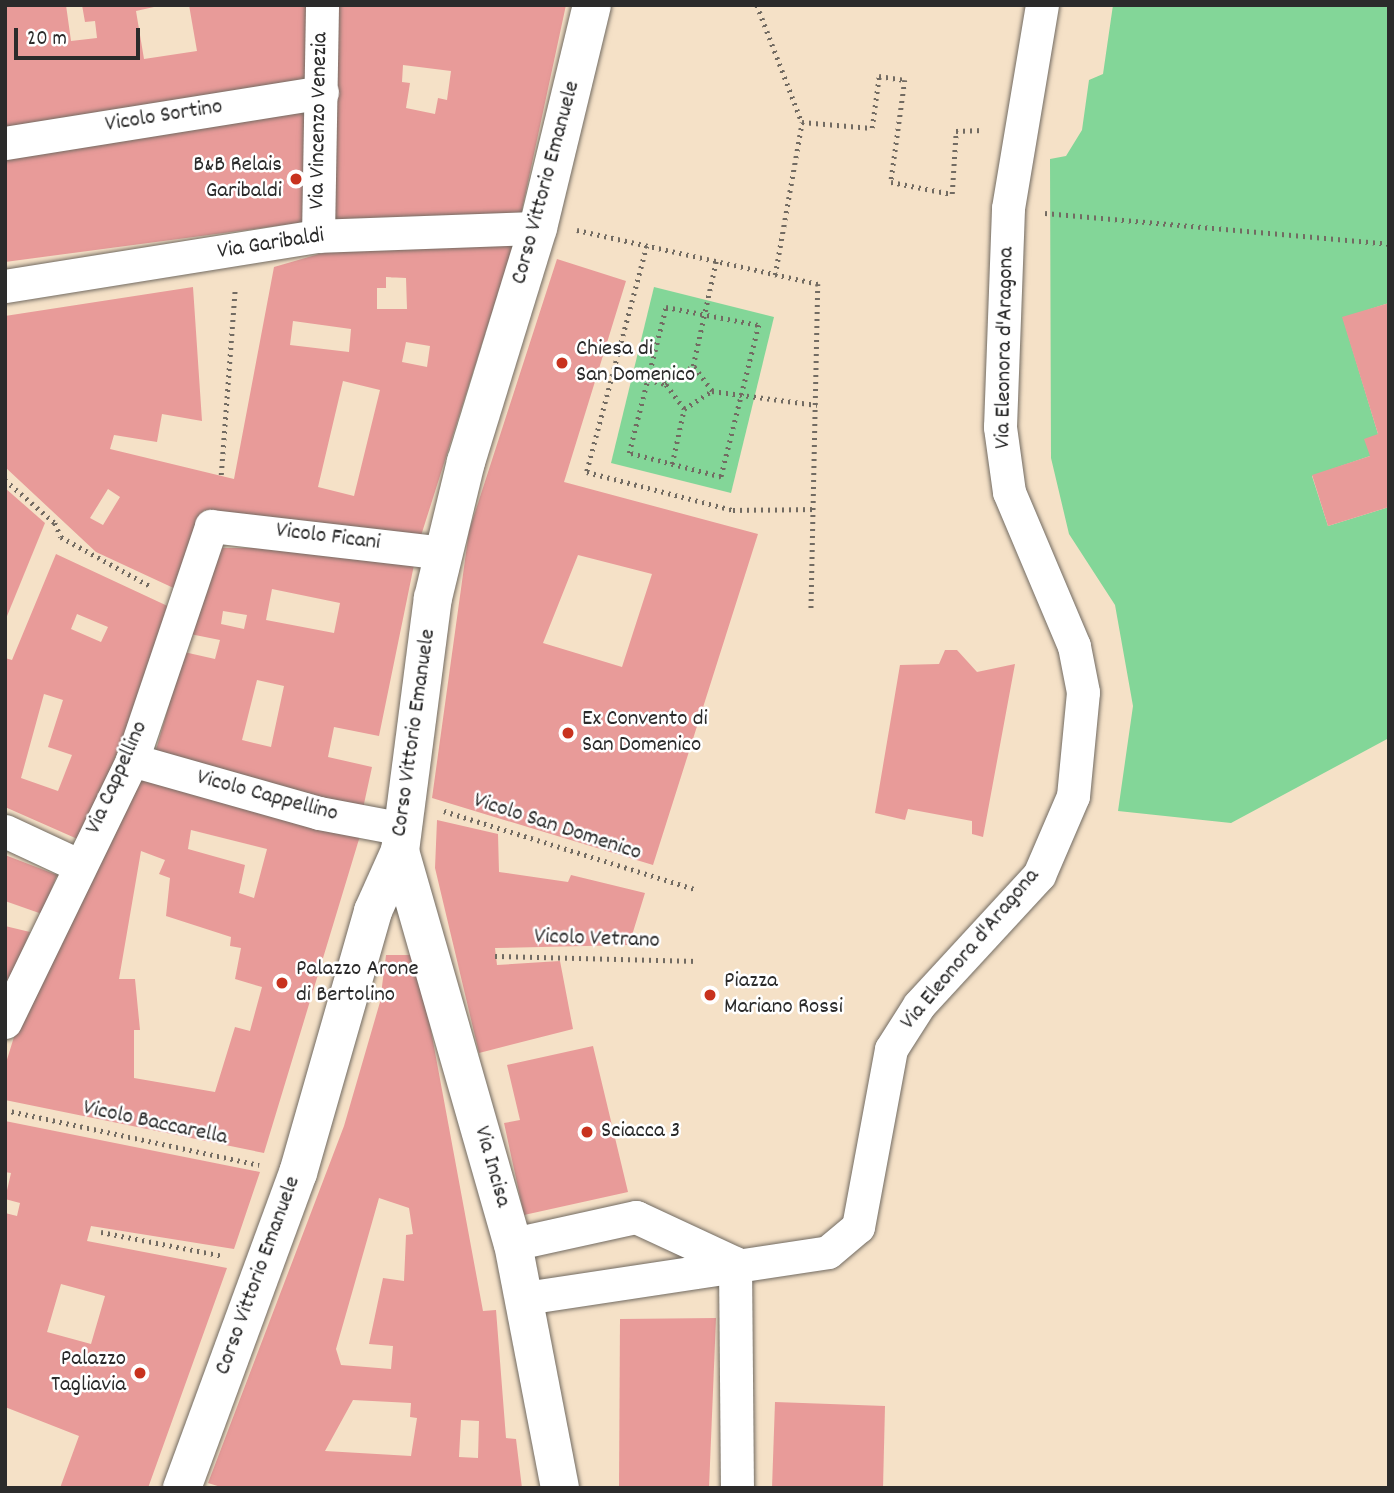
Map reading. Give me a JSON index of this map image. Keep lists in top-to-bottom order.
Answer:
{
  "streets": {
    "street": [
      "Vicolo Sortino",
      "Via Vincenzo Venezia",
      "Corso Vittorio Emanuele",
      "Via Garibaldi",
      "Via Eleonora d'Aragona",
      "Vicolo Ficani",
      "Via Cappellino",
      "Vicolo Cappellino",
      "Via Incisa"
    ],
    "path": ["Vicolo San Domenico", "Vicolo Vetrano", "Vicolo Baccarella"]
  },
  "crossings": [
    ["Vicolo Sortino", "Via Vincenzo Venezia"],
    ["Via Vincenzo Venezia", "Via Garibaldi"],
    ["Corso Vittorio Emanuele", "Via Garibaldi"],
    ["Corso Vittorio Emanuele", "Vicolo Ficani"],
    ["Corso Vittorio Emanuele", "Vicolo Cappellino"],
    ["Corso Vittorio Emanuele", "Vicolo San Domenico"],
    ["Corso Vittorio Emanuele", "Vicolo Baccarella"],
    ["Corso Vittorio Emanuele", "Via Incisa"],
    ["Vicolo Ficani", "Via Cappellino"],
    ["Via Cappellino", "Vicolo Cappellino"],
    ["Vicolo Cappellino", "Vicolo San Domenico"],
    ["Vicolo Cappellino", "Via Incisa"],
    ["Vicolo San Domenico", "Via Incisa"]
  ],
  "places": [
    "B&B Relais Garibaldi",
    "Chiesa di San Domenico",
    "Ex Convento di San Domenico",
    "Palazzo Arone di Bertolino",
    "Piazza Mariano Rossi",
    "Sciacca 3",
    "Palazzo Tagliavia"
  ],
  "scale_bar": "20 m"
}
